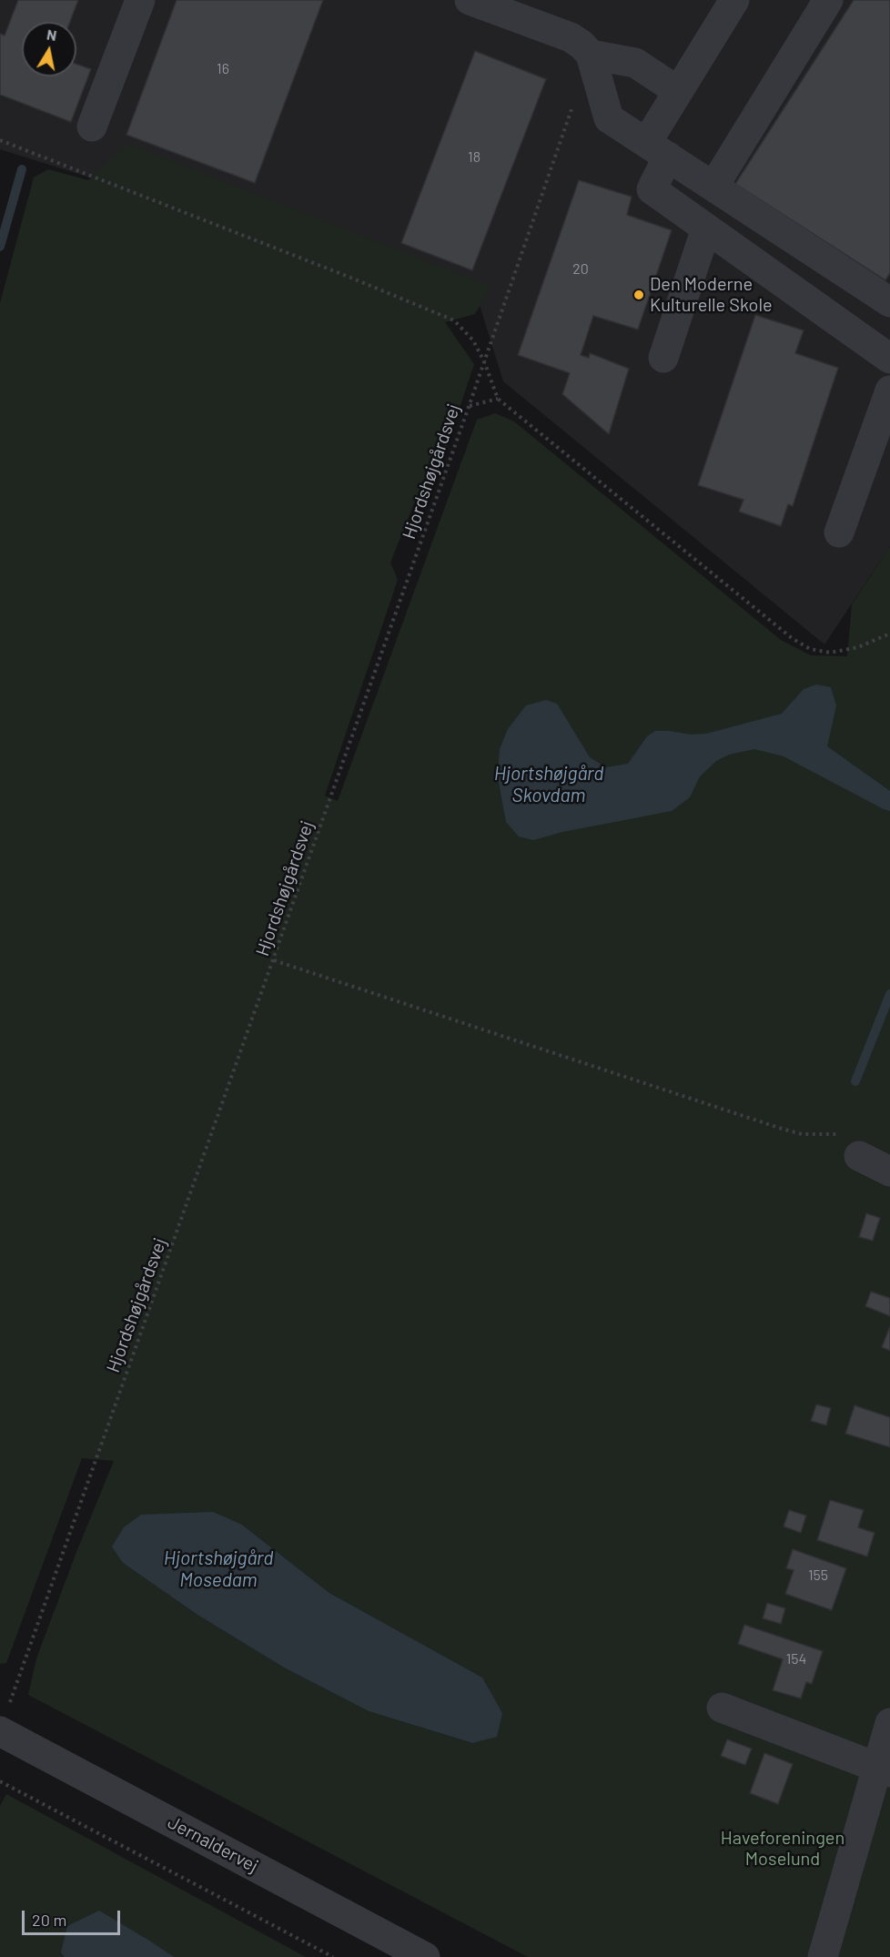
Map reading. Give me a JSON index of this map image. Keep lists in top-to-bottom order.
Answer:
{
  "streets": {
    "street": ["Jernaldervej"],
    "path": ["Hjordshøjgårdsvej"]
  },
  "crossings": [
    ["Hjordshøjgårdsvej", "Jernaldervej"]
  ],
  "water": ["Hjortshøjgård Skovdam", "Hjortshøjgård Mosedam"],
  "parks": ["Haveforeningen Moselund"],
  "places": ["Den Moderne Kulturelle Skole"],
  "house_numbers": [
    "16",
    "18",
    "20",
    "155",
    "154"
  ],
  "scale_bar": "20 m",
  "north": "top"
}
